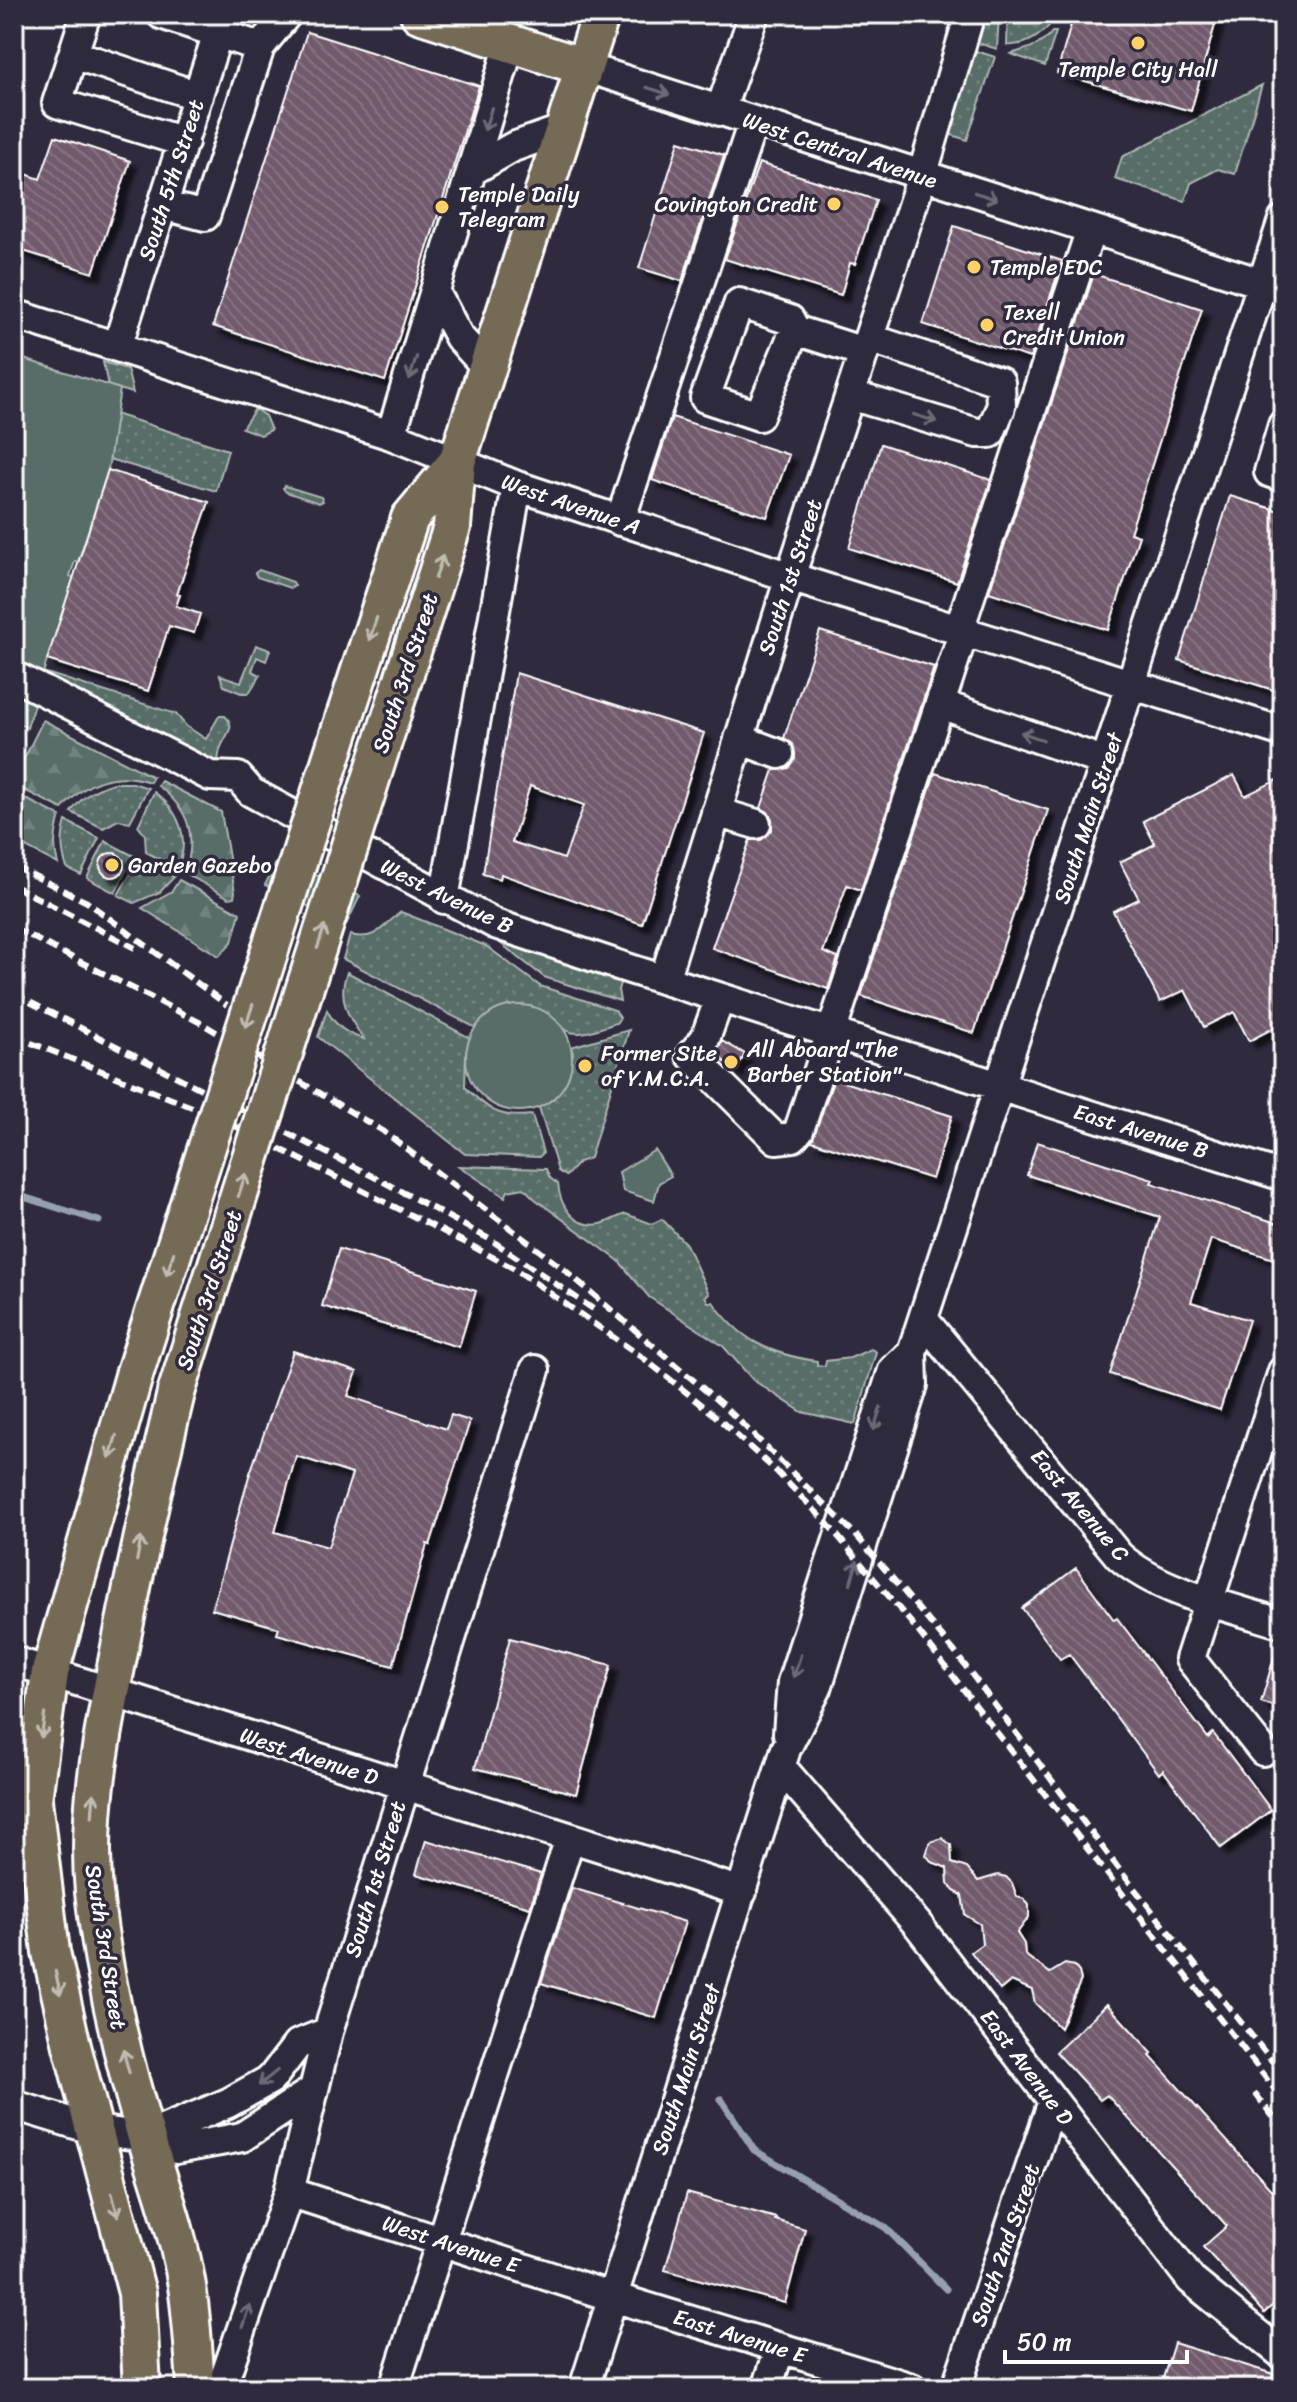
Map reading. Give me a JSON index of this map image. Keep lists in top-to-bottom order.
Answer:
{
  "streets": {
    "main road": ["West Central Avenue", "South 3rd Street"],
    "street": [
      "South 5th Street",
      "West Avenue A",
      "South 1st Street",
      "South Main Street",
      "West Avenue B",
      "East Avenue B",
      "East Avenue C",
      "West Avenue D",
      "East Avenue D",
      "West Avenue E",
      "South 2nd Street",
      "East Avenue E"
    ]
  },
  "crossings": [
    ["West Central Avenue", "South 1st Street"],
    ["West Central Avenue", "South 3rd Street"],
    ["West Central Avenue", "South Main Street"],
    ["South 5th Street", "West Avenue A"],
    ["West Avenue A", "South 1st Street"],
    ["West Avenue A", "South 3rd Street"],
    ["West Avenue A", "South Main Street"],
    ["South 1st Street", "West Avenue B"],
    ["South 1st Street", "West Avenue D"],
    ["South 1st Street", "West Avenue E"],
    ["South 3rd Street", "West Avenue D"],
    ["South Main Street", "West Avenue B"],
    ["South Main Street", "East Avenue B"],
    ["South Main Street", "East Avenue C"],
    ["South Main Street", "West Avenue D"],
    ["South Main Street", "East Avenue D"],
    ["South Main Street", "West Avenue E"],
    ["South Main Street", "East Avenue E"],
    ["West Avenue B", "East Avenue B"],
    ["East Avenue D", "South 2nd Street"],
    ["West Avenue E", "East Avenue E"]
  ],
  "one_way": ["West Central Avenue"],
  "places": [
    "Temple City Hall",
    "Covington Credit",
    "Temple Daily Telegram",
    "Temple EDC",
    "Texell Credit Union",
    "Garden Gazebo",
    "All Aboard \"The Barber Station\"",
    "Former Site of Y.M.C.A."
  ],
  "scale_bar": "50 m"
}
